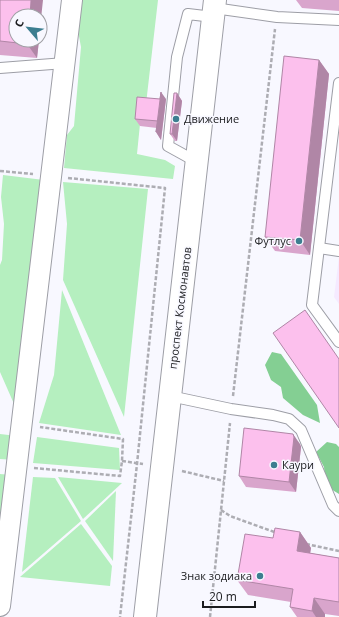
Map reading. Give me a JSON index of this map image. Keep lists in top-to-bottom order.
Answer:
{
  "streets": {
    "main road": ["проспект Космонавтов"]
  },
  "places": [
    "Движение",
    "Футлус",
    "Каури",
    "Знак зодиака"
  ],
  "scale_bar": "20 m",
  "north": "top left"
}
